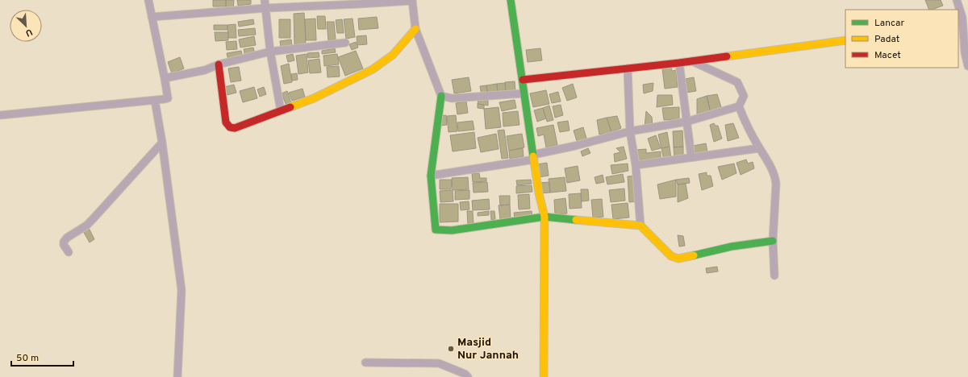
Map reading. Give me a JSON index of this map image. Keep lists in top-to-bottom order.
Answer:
{
  "places": ["Masjid Nur Jannah"],
  "legend": ["Lancar", "Padat", "Macet"],
  "scale_bar": "50 m",
  "north": "bottom right"
}
